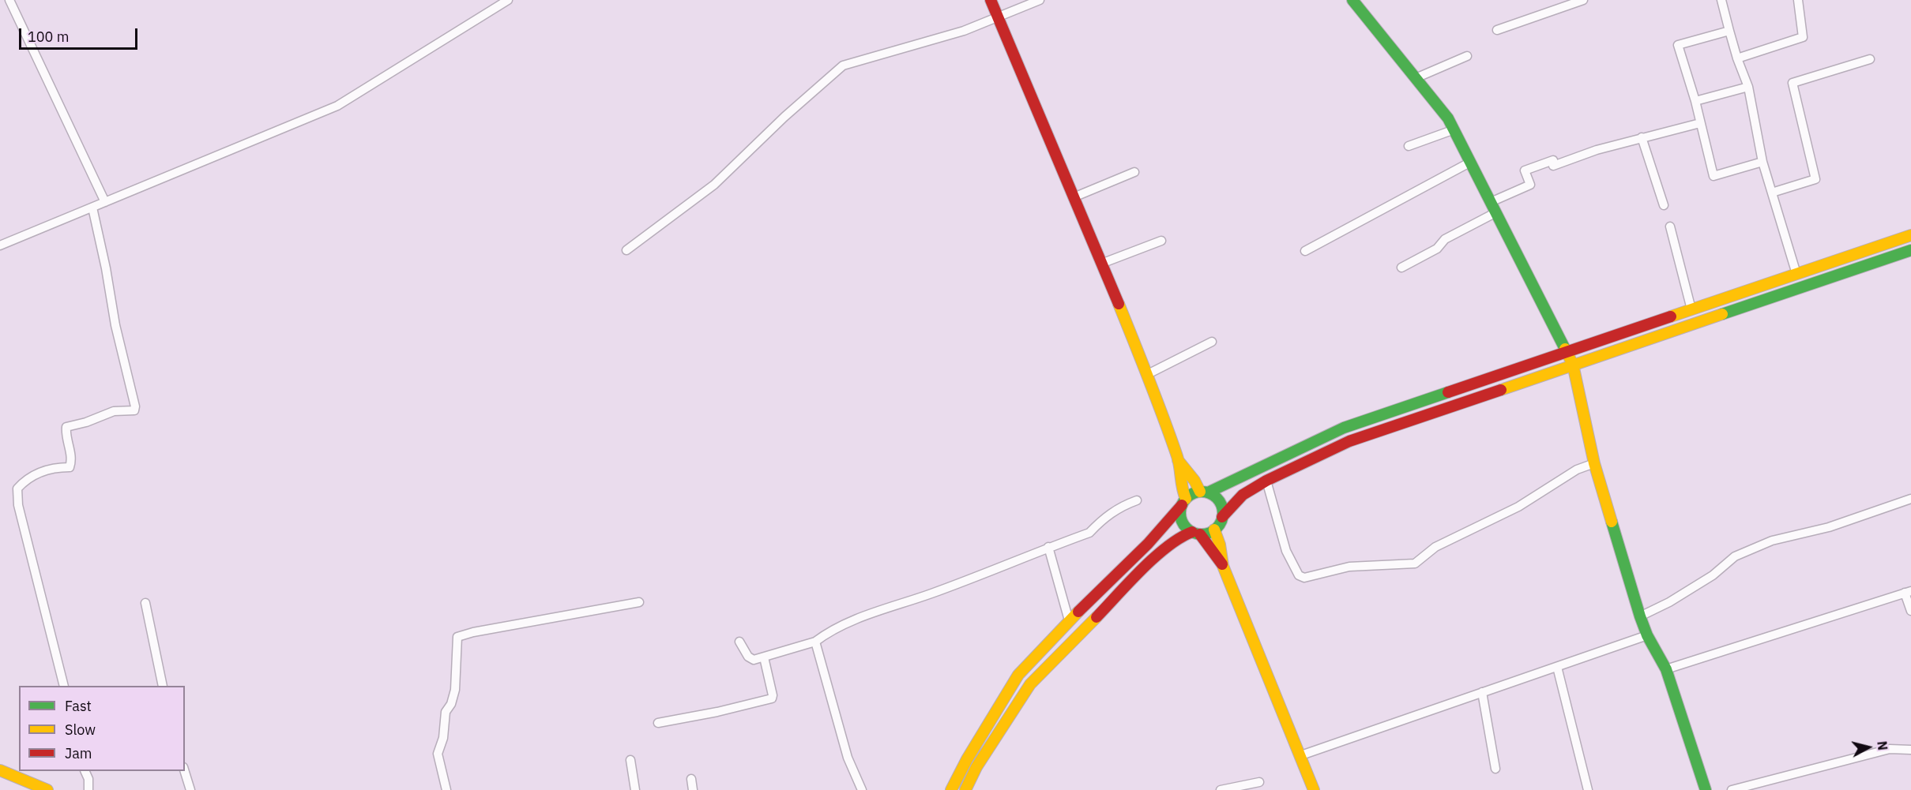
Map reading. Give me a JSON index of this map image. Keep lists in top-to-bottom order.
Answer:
{
  "legend": ["Fast", "Slow", "Jam"],
  "scale_bar": "100 m",
  "north": "right"
}
